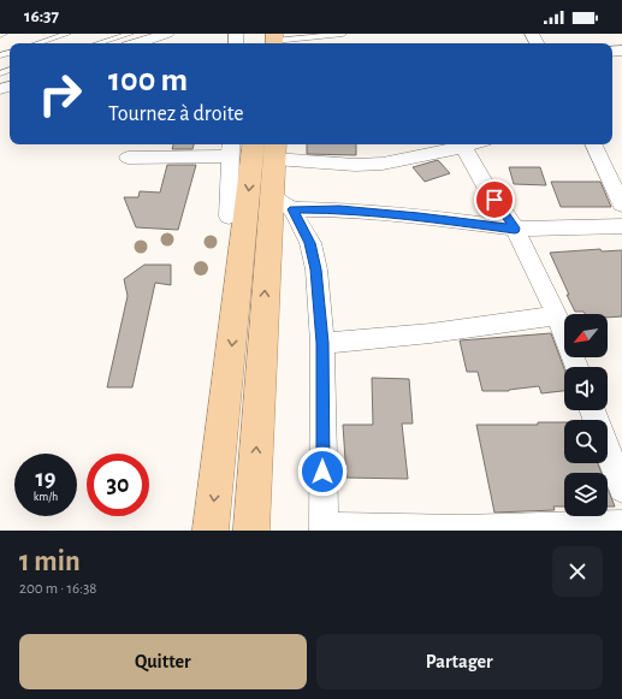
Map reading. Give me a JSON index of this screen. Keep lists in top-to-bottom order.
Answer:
{
  "north": "bottom left",
  "page": {
    "status": "16:37",
    "turn": ["100 m", "Tournez à droite"],
    "speed": "19 km/h",
    "limit": "30",
    "heading": ["1 min", "200 m · 16:38"],
    "buttons": ["Quitter", "Partager"]
  }
}
